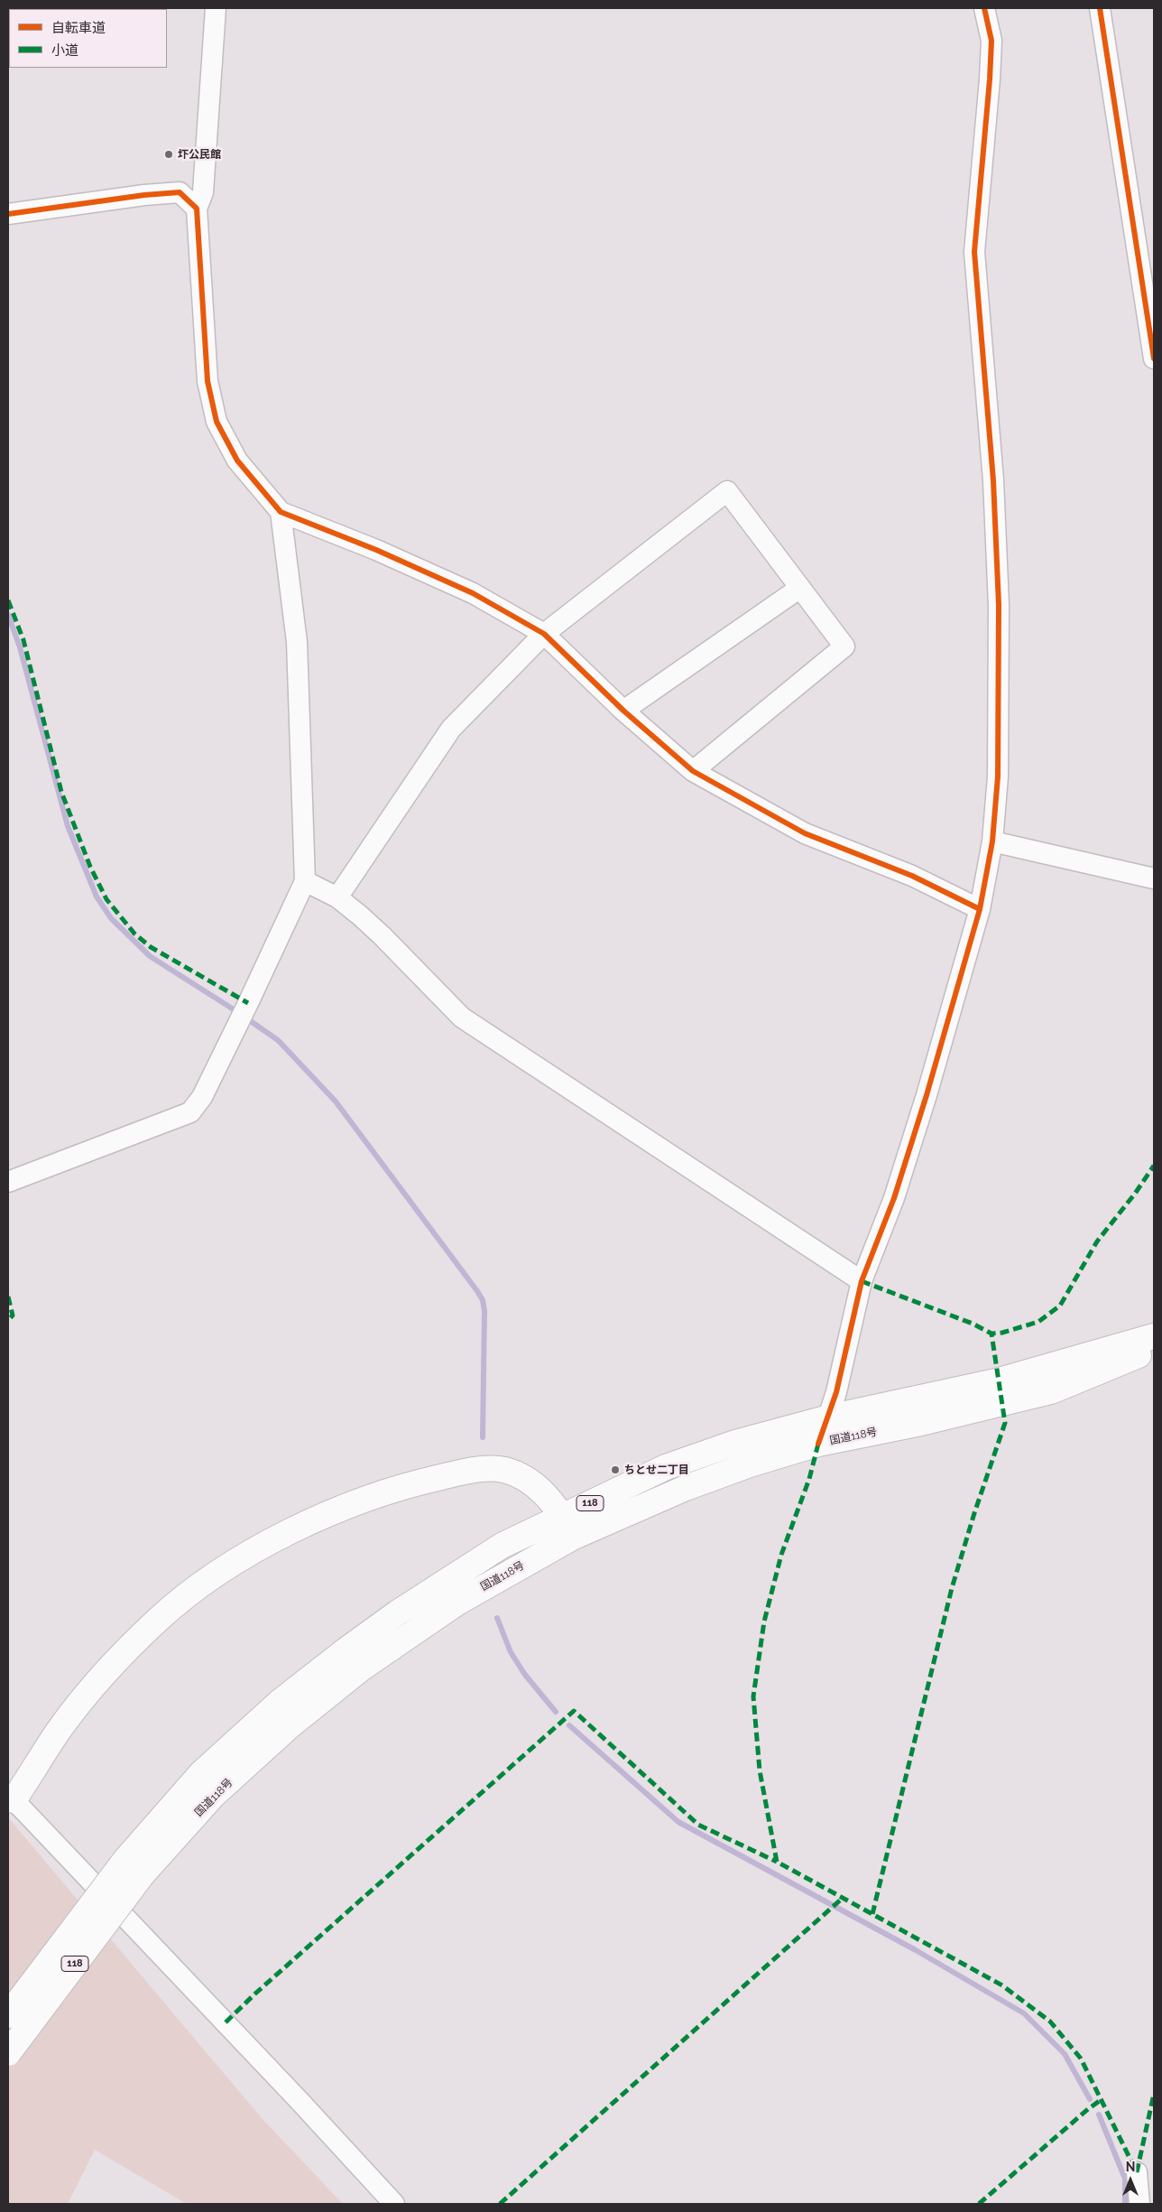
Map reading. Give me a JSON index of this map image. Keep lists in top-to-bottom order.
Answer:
{
  "streets": {
    "highway": ["国道118号", "118"]
  },
  "places": ["圷公民館", "ちとせ二丁目"],
  "legend": ["自転車道", "小道"],
  "north": "top"
}
